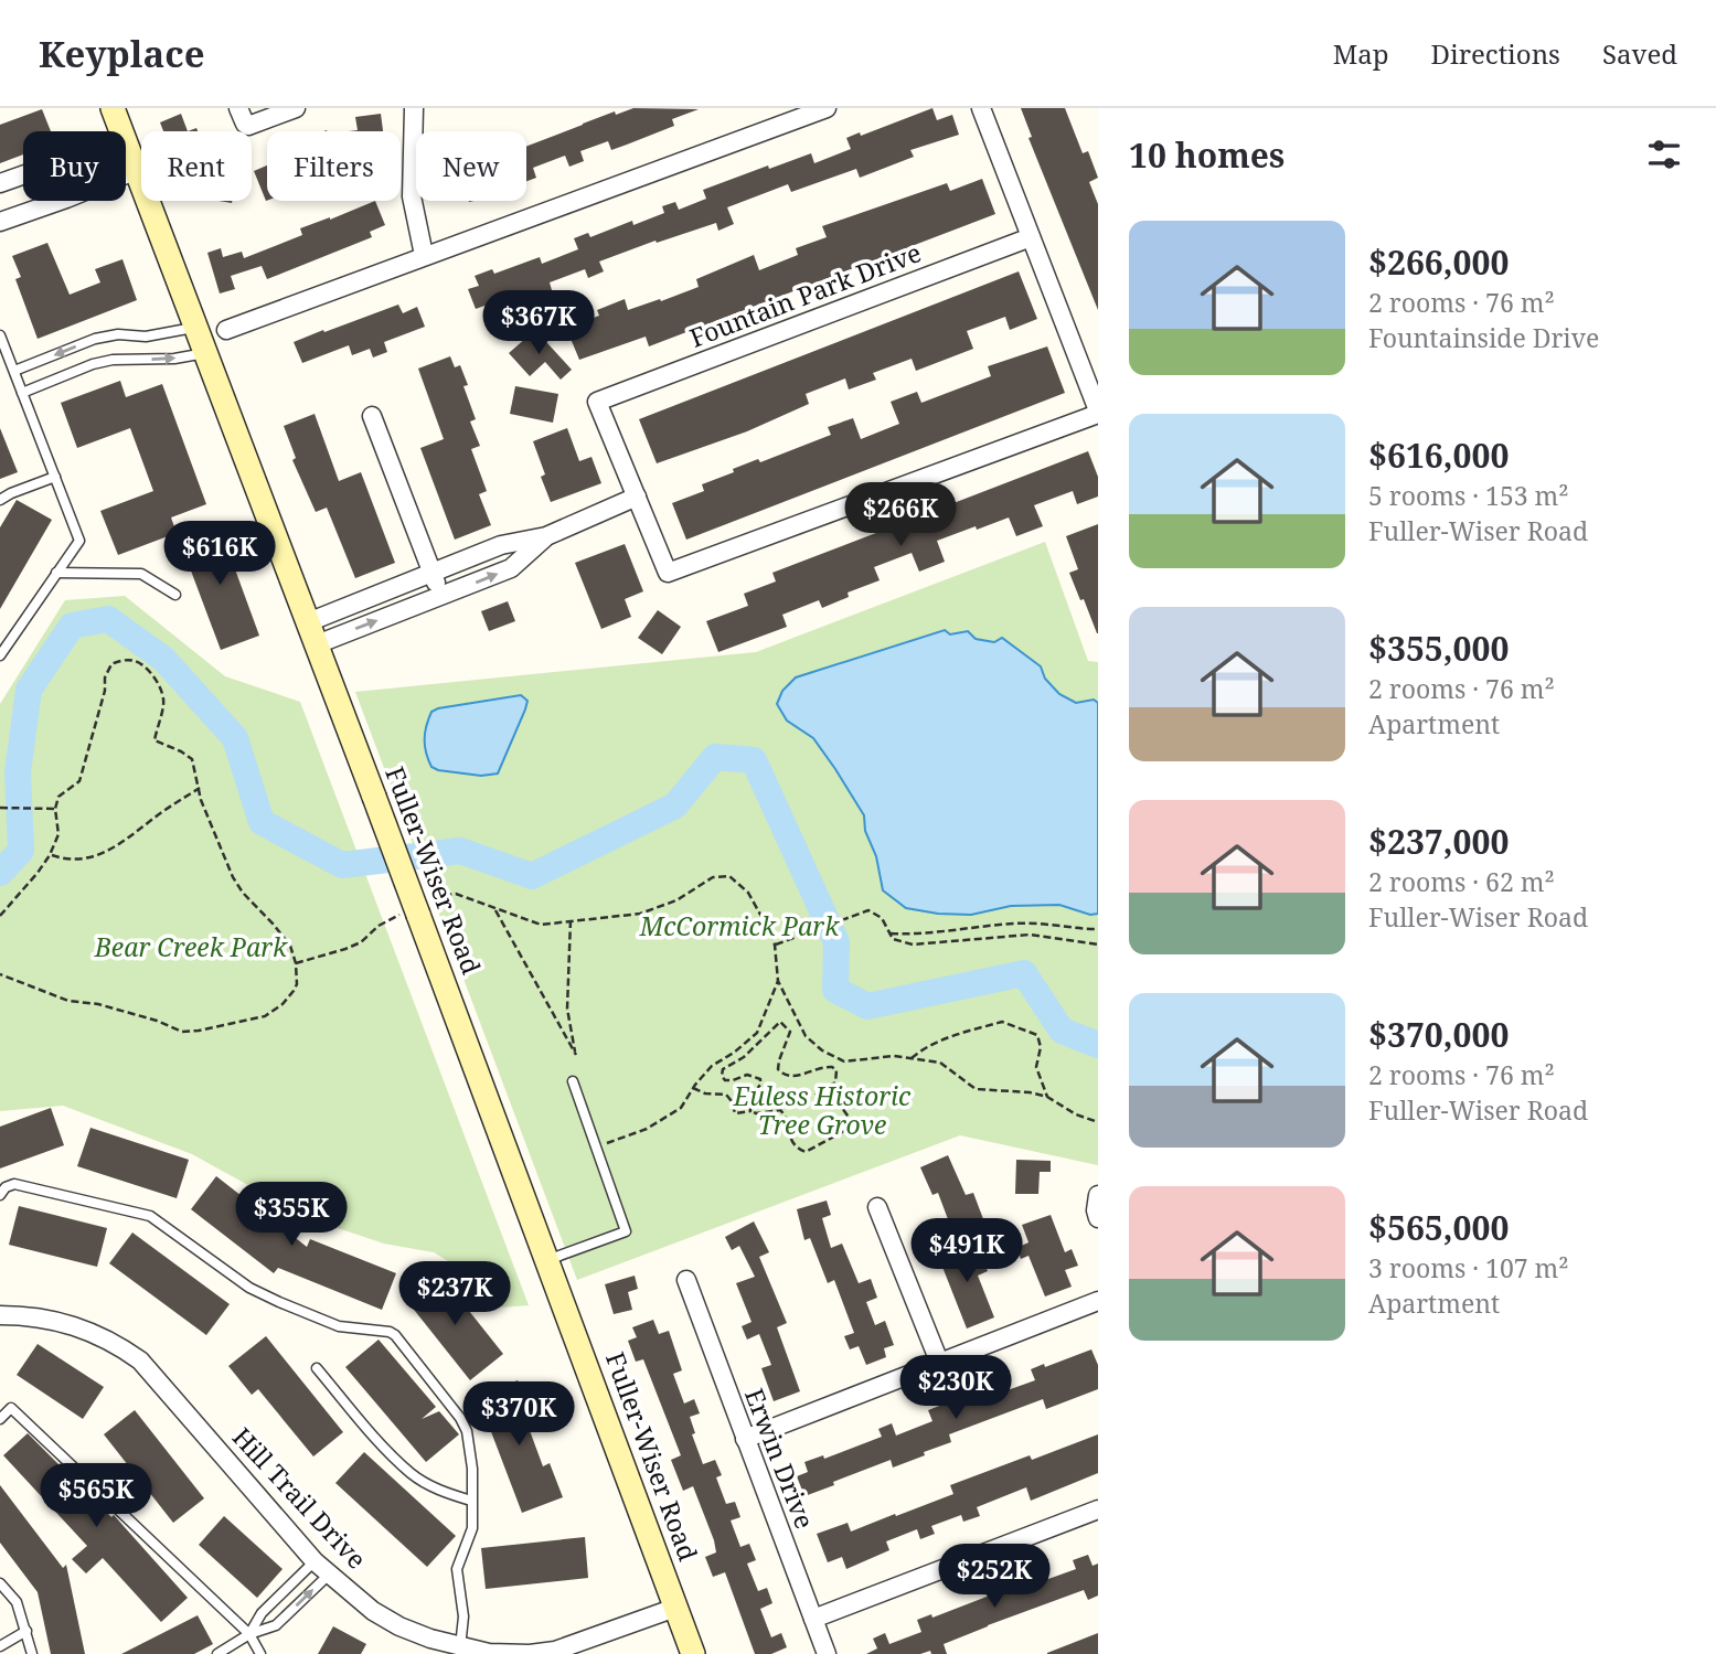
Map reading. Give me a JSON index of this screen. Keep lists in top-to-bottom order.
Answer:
{
  "streets": {
    "street": [
      "Fountain Park Drive",
      "Fuller-Wiser Road",
      "Erwin Drive",
      "Hill Trail Drive"
    ]
  },
  "crossings": [
    ["Fuller-Wiser Road", "Hill Trail Drive"]
  ],
  "parks": ["McCormick Park", "Bear Creek Park", "Euless Historic Tree Grove"],
  "page": {
    "header": "Keyplace",
    "nav": ["Map", "Directions", "Saved"],
    "heading": "10 homes",
    "chip": [
      "Buy",
      "Rent",
      "Filters",
      "New"
    ],
    "list": [
      {
        "name": "$266,000",
        "note": "2 rooms · 76 m² · Fountainside Drive"
      },
      {
        "name": "$616,000",
        "note": "5 rooms · 153 m² · Fuller-Wiser Road"
      },
      {
        "name": "$355,000",
        "note": "2 rooms · 76 m² · Apartment"
      },
      {
        "name": "$237,000",
        "note": "2 rooms · 62 m² · Fuller-Wiser Road"
      },
      {
        "name": "$370,000",
        "note": "2 rooms · 76 m² · Fuller-Wiser Road"
      },
      {
        "name": "$565,000",
        "note": "3 rooms · 107 m² · Apartment"
      }
    ],
    "price": [
      "$367K",
      "$266K",
      "$616K",
      "$355K",
      "$491K",
      "$237K",
      "$230K",
      "$370K",
      "$565K",
      "$252K"
    ]
  }
}
